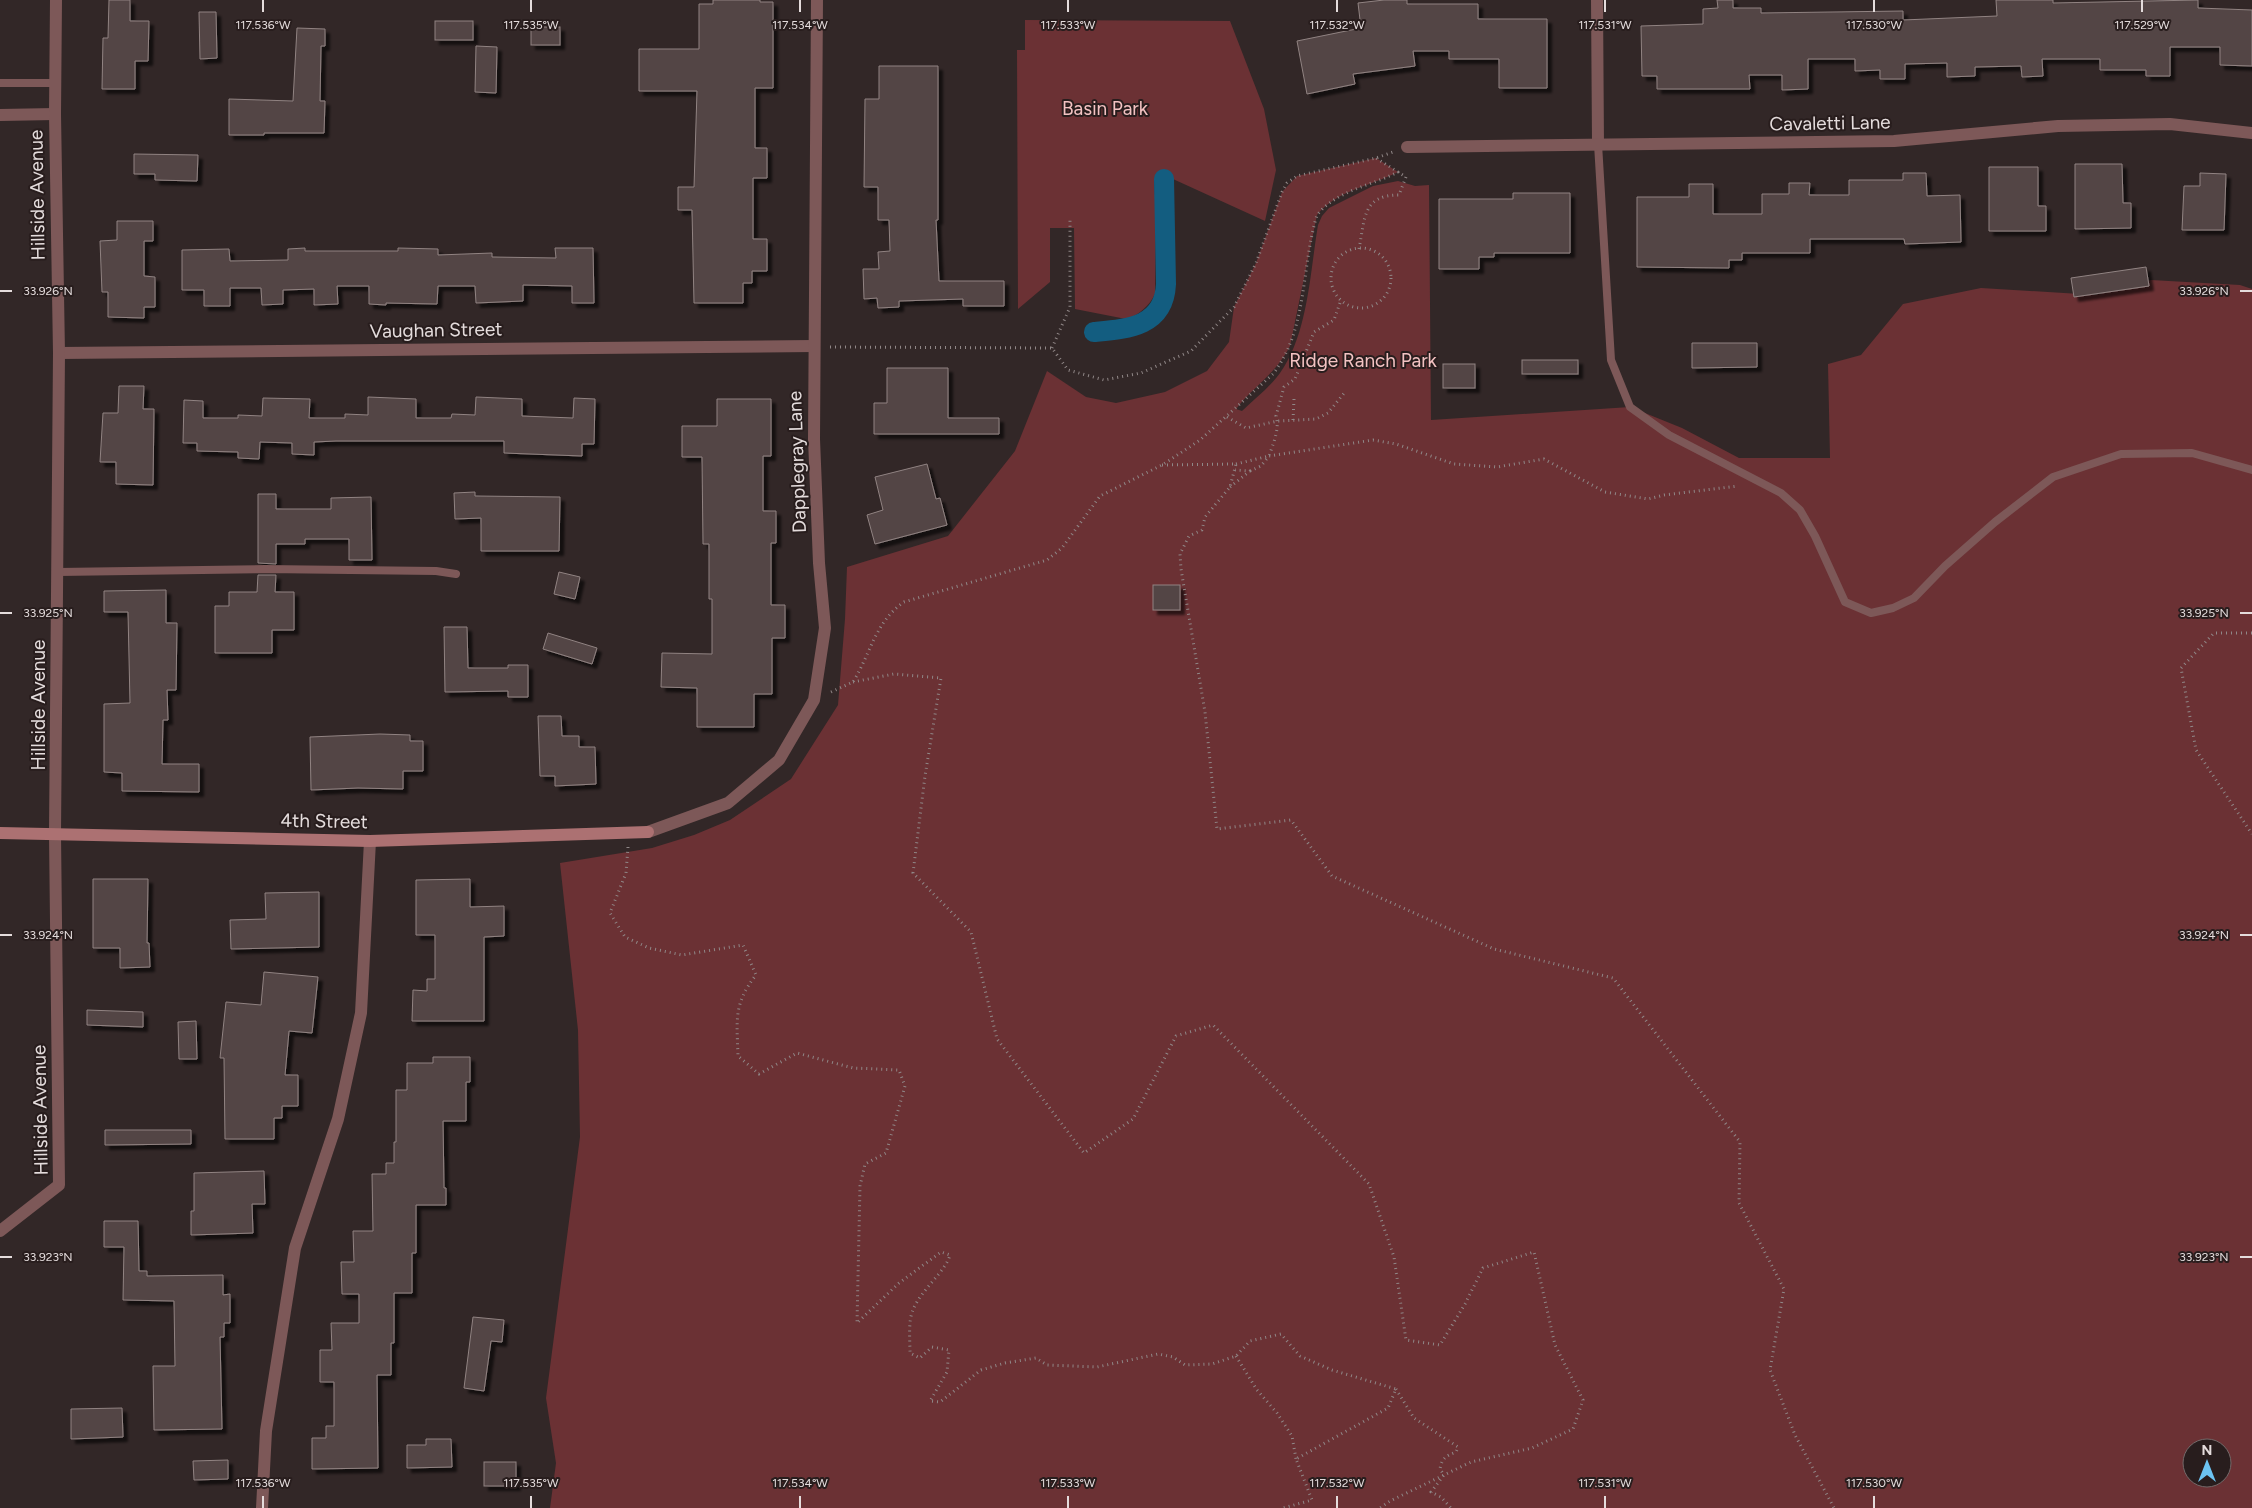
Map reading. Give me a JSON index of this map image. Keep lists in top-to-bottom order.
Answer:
{
  "streets": {
    "street": [
      "Cavaletti Lane",
      "Hillside Avenue",
      "Vaughan Street",
      "Dapplegray Lane",
      "4th Street"
    ]
  },
  "crossings": [
    ["Hillside Avenue", "Vaughan Street"],
    ["Hillside Avenue", "4th Street"],
    ["Vaughan Street", "Dapplegray Lane"],
    ["Dapplegray Lane", "4th Street"]
  ],
  "parks": ["Basin Park", "Ridge Ranch Park"],
  "north": "top",
  "coordinates": [
    "117.536°W",
    "117.535°W",
    "117.534°W",
    "117.533°W",
    "117.532°W",
    "117.531°W",
    "117.530°W",
    "117.529°W",
    "33.926°N",
    "33.925°N",
    "33.924°N",
    "33.923°N"
  ]
}
